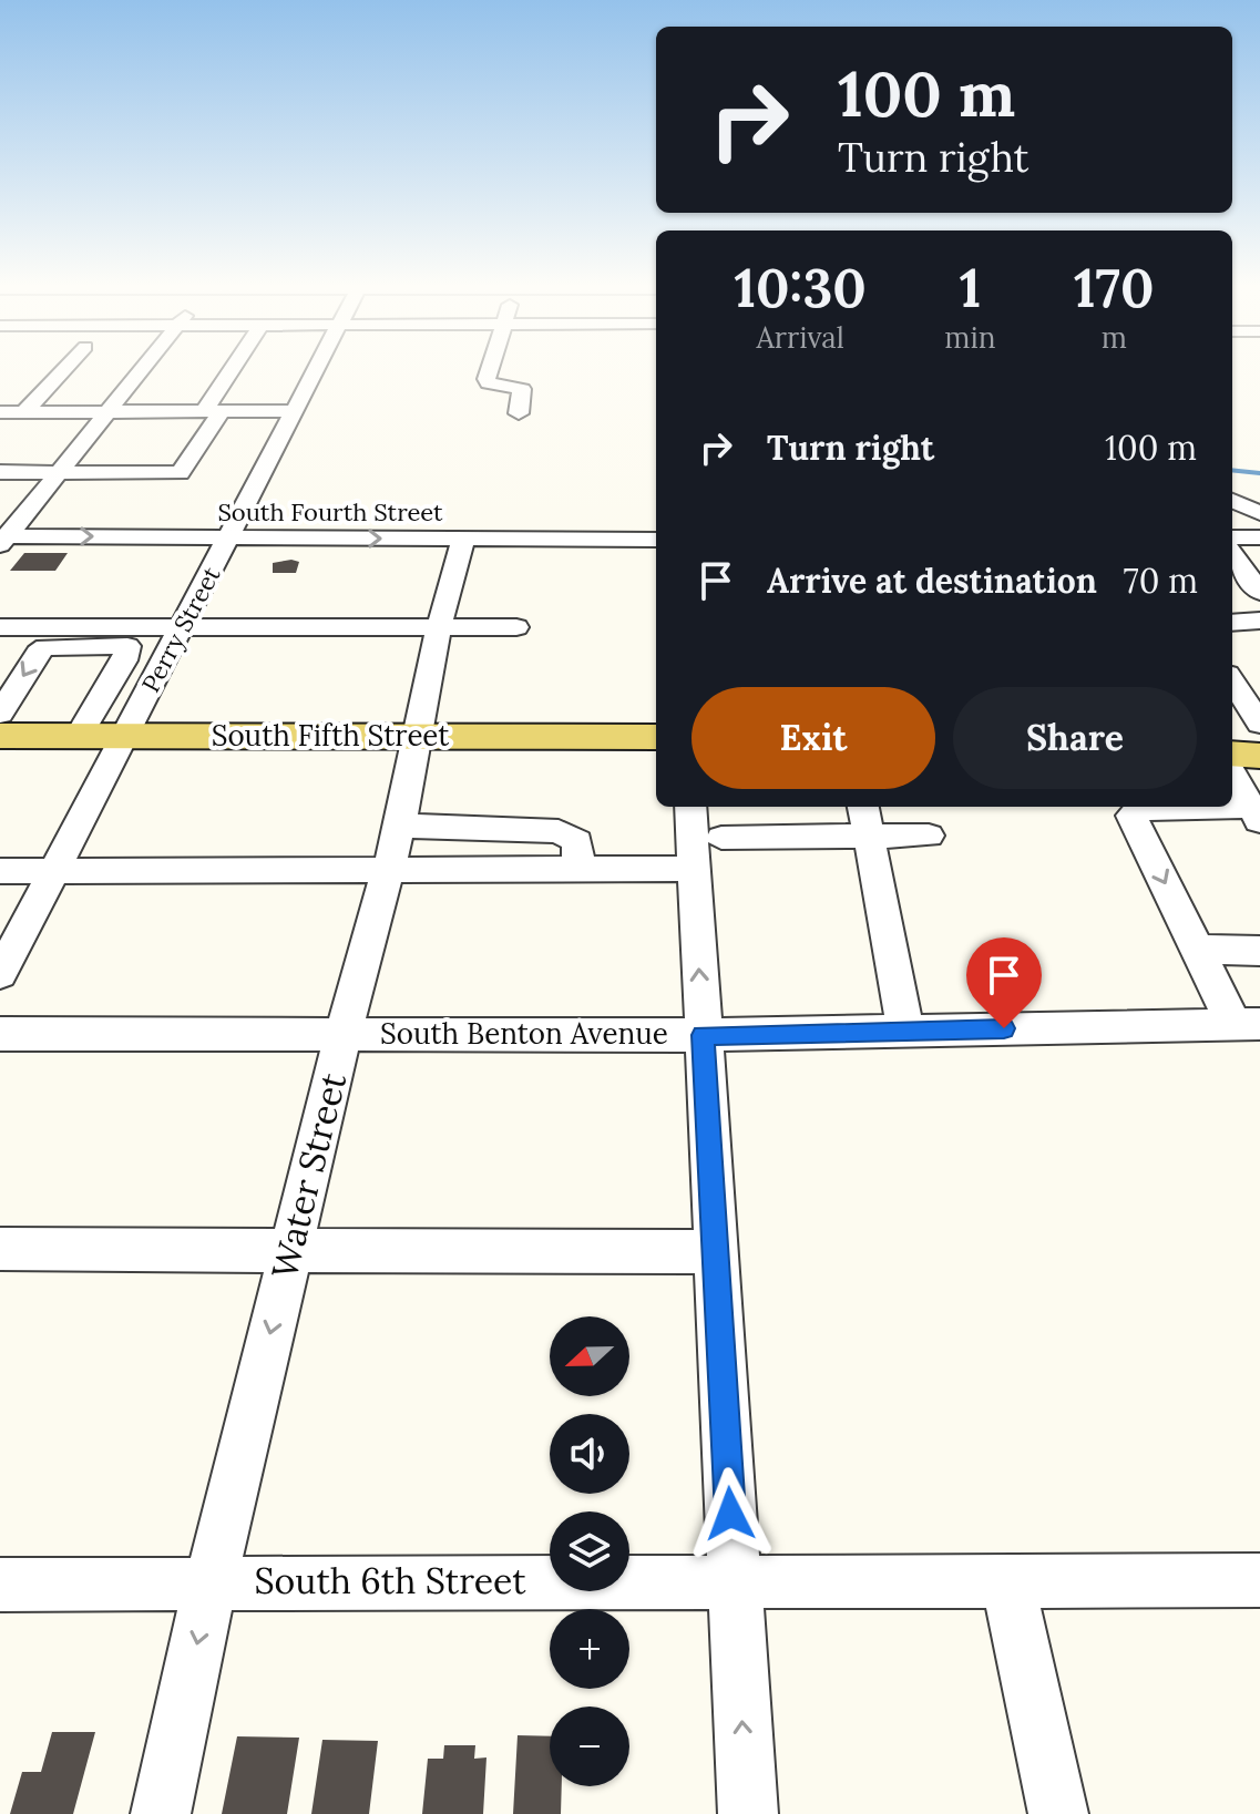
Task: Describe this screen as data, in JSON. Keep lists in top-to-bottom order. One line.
{"streets":{"main road":["South Fifth Street"],"street":["South Fourth Street","Perry Street","South Benton Avenue","Water Street","South 6th Street"]},"crossings":[["South Fourth Street","Perry Street"],["South Fourth Street","Water Street"],["Perry Street","South Fifth Street"],["South Fifth Street","Water Street"],["South Benton Avenue","Water Street"],["Water Street","South 6th Street"]],"one_way":["Water Street"],"north":"left","page":{"turn":["100 m","Turn right"],"eta":["10:30","Arrival","1","min","170","m"],"list":[{"name":"Turn right","value":"100 m"},{"name":"Arrive at destination","value":"70 m"}],"buttons":["Exit","Share"],"map_buttons":["+","−"]}}
